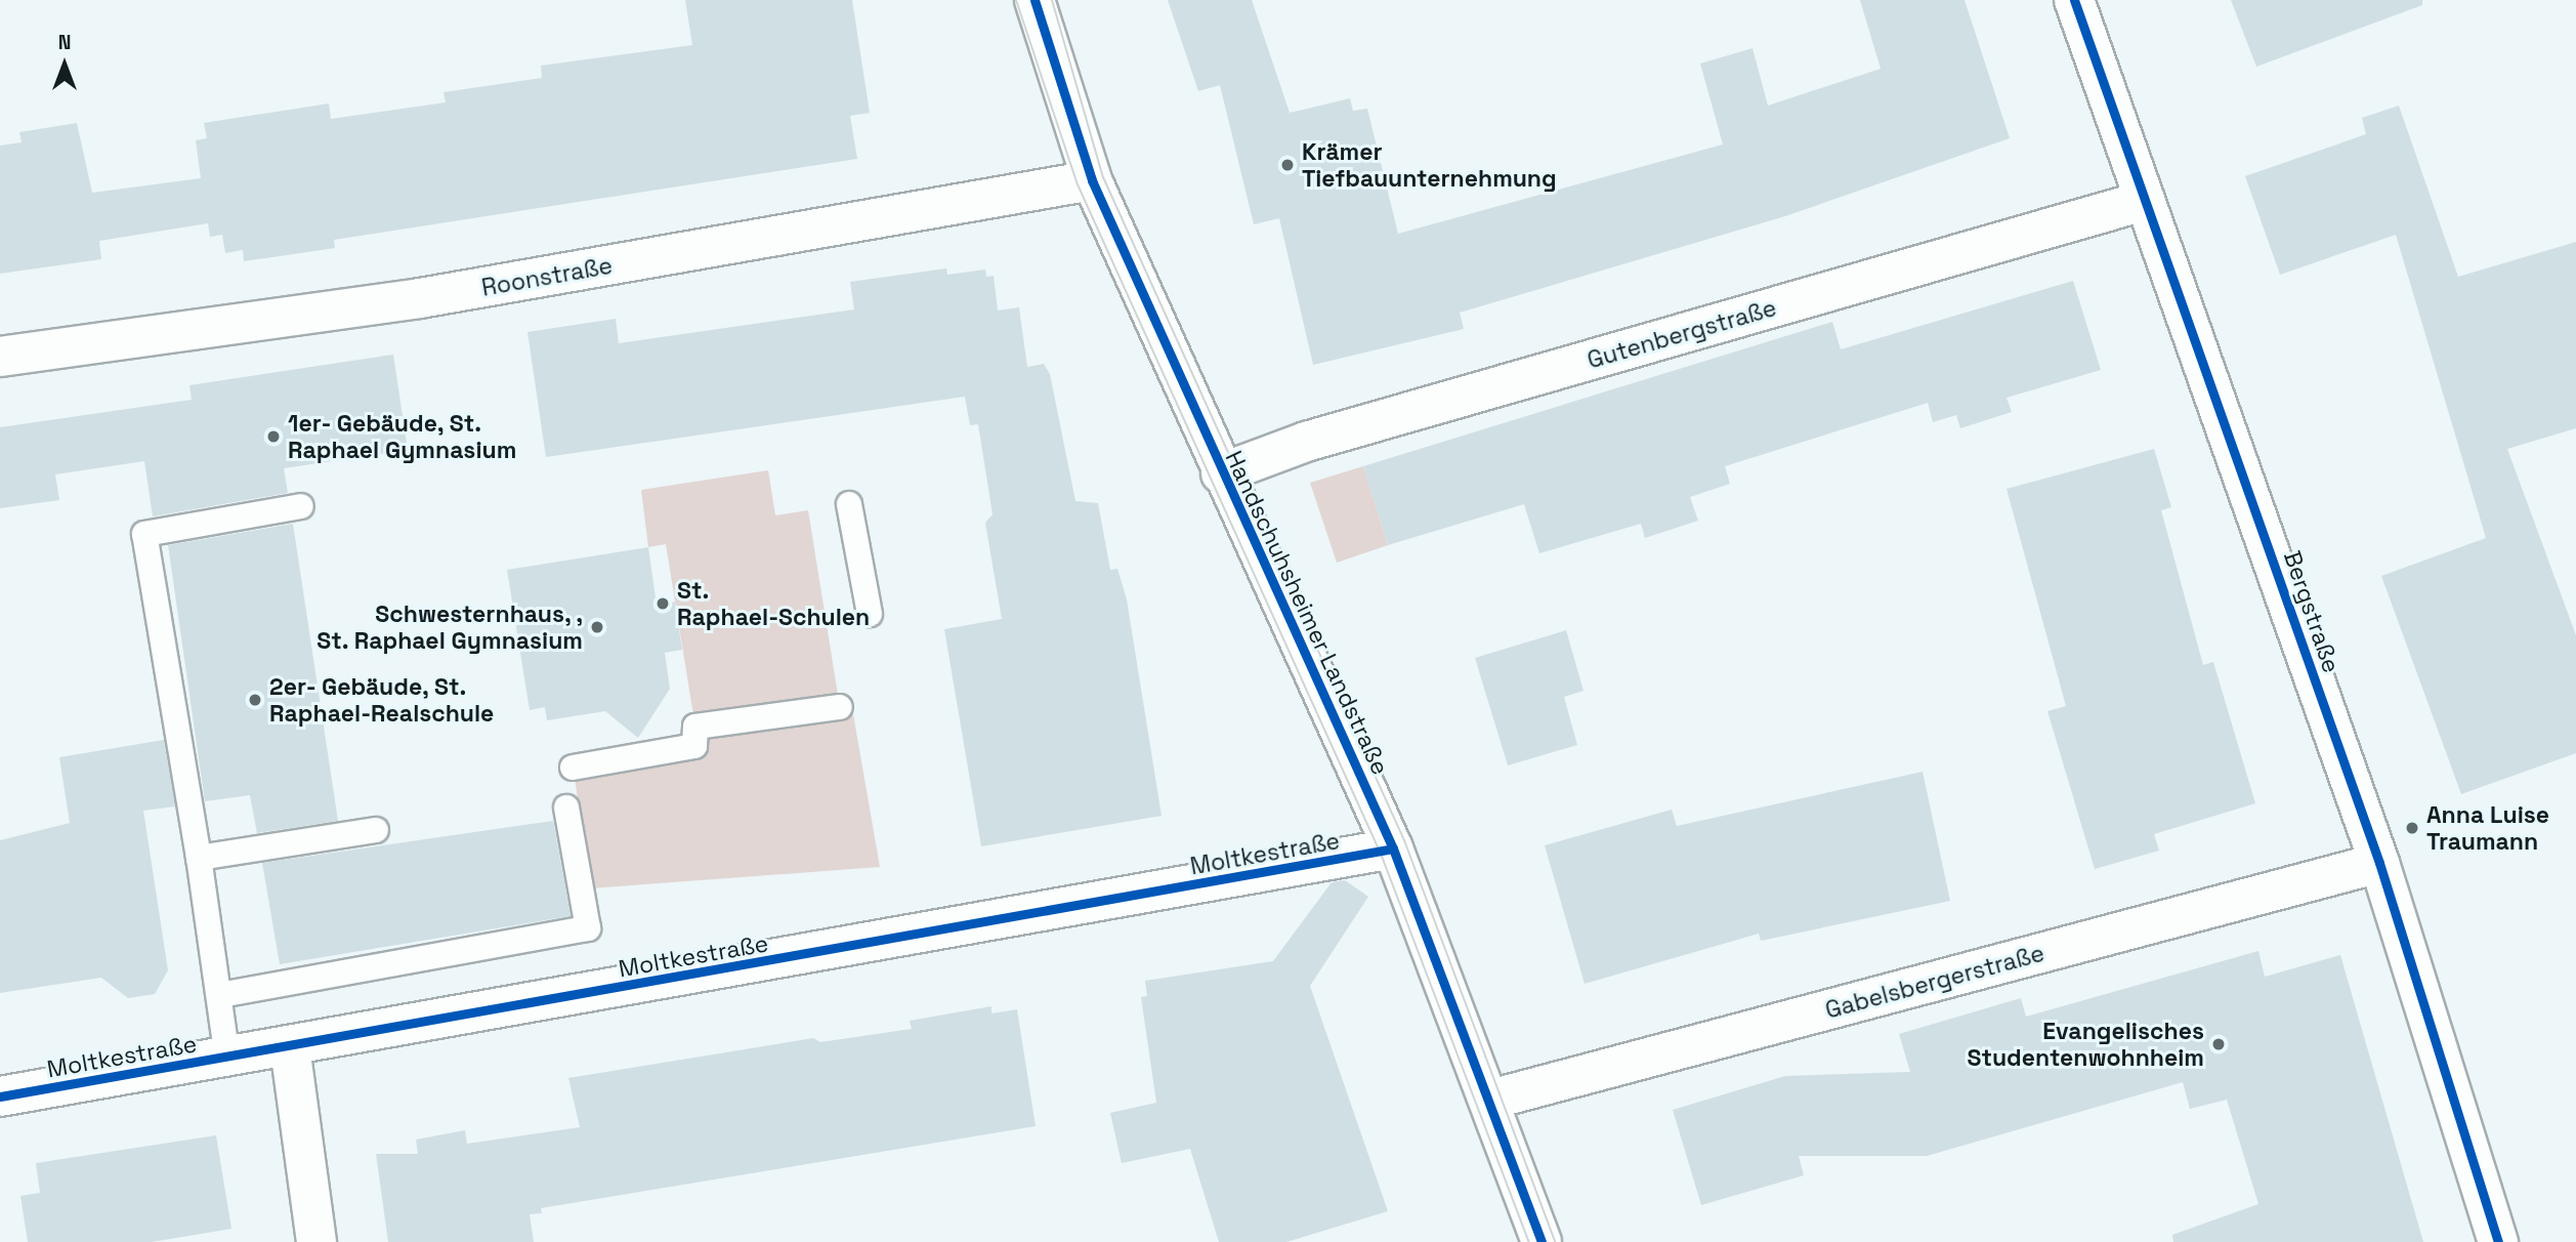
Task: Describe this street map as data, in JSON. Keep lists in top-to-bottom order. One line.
{"streets":{"street":["Roonstraße","Gutenbergstraße","Bergstraße","Handschuhsheimer Landstraße","Moltkestraße","Gabelsbergerstraße"]},"crossings":[["Roonstraße","Handschuhsheimer Landstraße"],["Gutenbergstraße","Bergstraße"],["Gutenbergstraße","Handschuhsheimer Landstraße"],["Bergstraße","Gabelsbergerstraße"],["Handschuhsheimer Landstraße","Moltkestraße"],["Handschuhsheimer Landstraße","Gabelsbergerstraße"]],"places":["Krämer Tiefbauunternehmung","1er- Gebäude, St. Raphael Gymnasium","St. Raphael-Schulen","Schwesternhaus, , St. Raphael Gymnasium","2er- Gebäude, St. Raphael-Realschule","Anna Luise Traumann","Evangelisches Studentenwohnheim"],"north":"top"}
